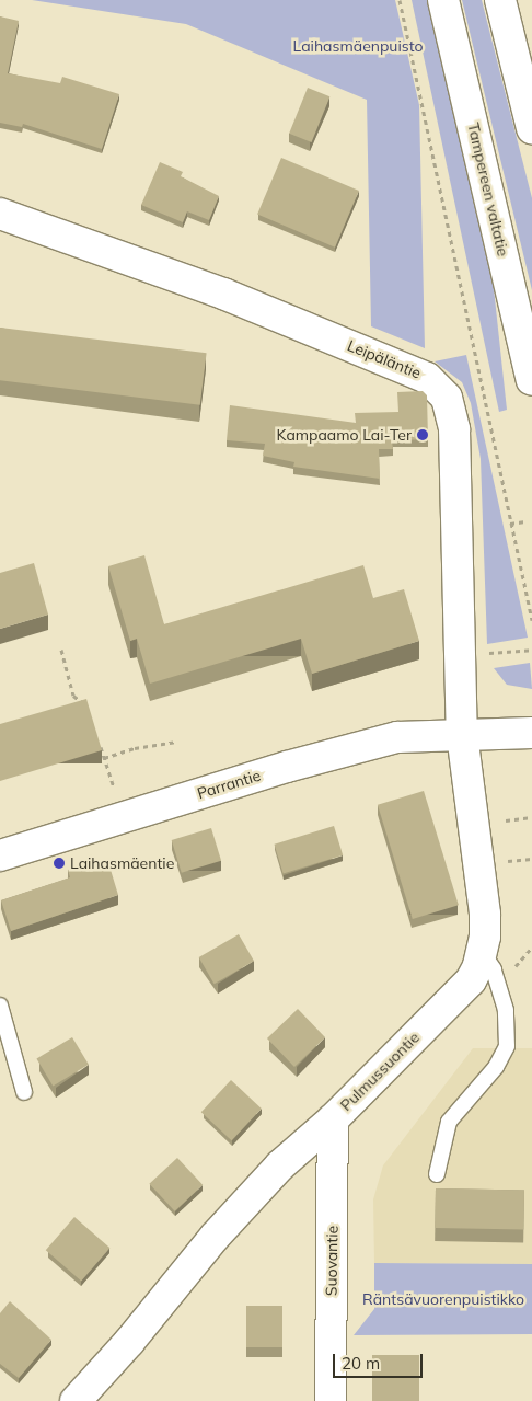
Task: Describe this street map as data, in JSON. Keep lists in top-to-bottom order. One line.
{"streets":{"main road":["Tampereen valtatie","Leipäläntie","Parrantie","Pulmussuontie","Suovantie"]},"crossings":[["Leipäläntie","Parrantie"],["Leipäläntie","Pulmussuontie"],["Parrantie","Pulmussuontie"],["Pulmussuontie","Suovantie"]],"parks":["Laihasmäenpuisto","Räntsävuorenpuistikko"],"places":["Kampaamo Lai-Ter","Laihasmäentie"],"scale_bar":"20 m"}
